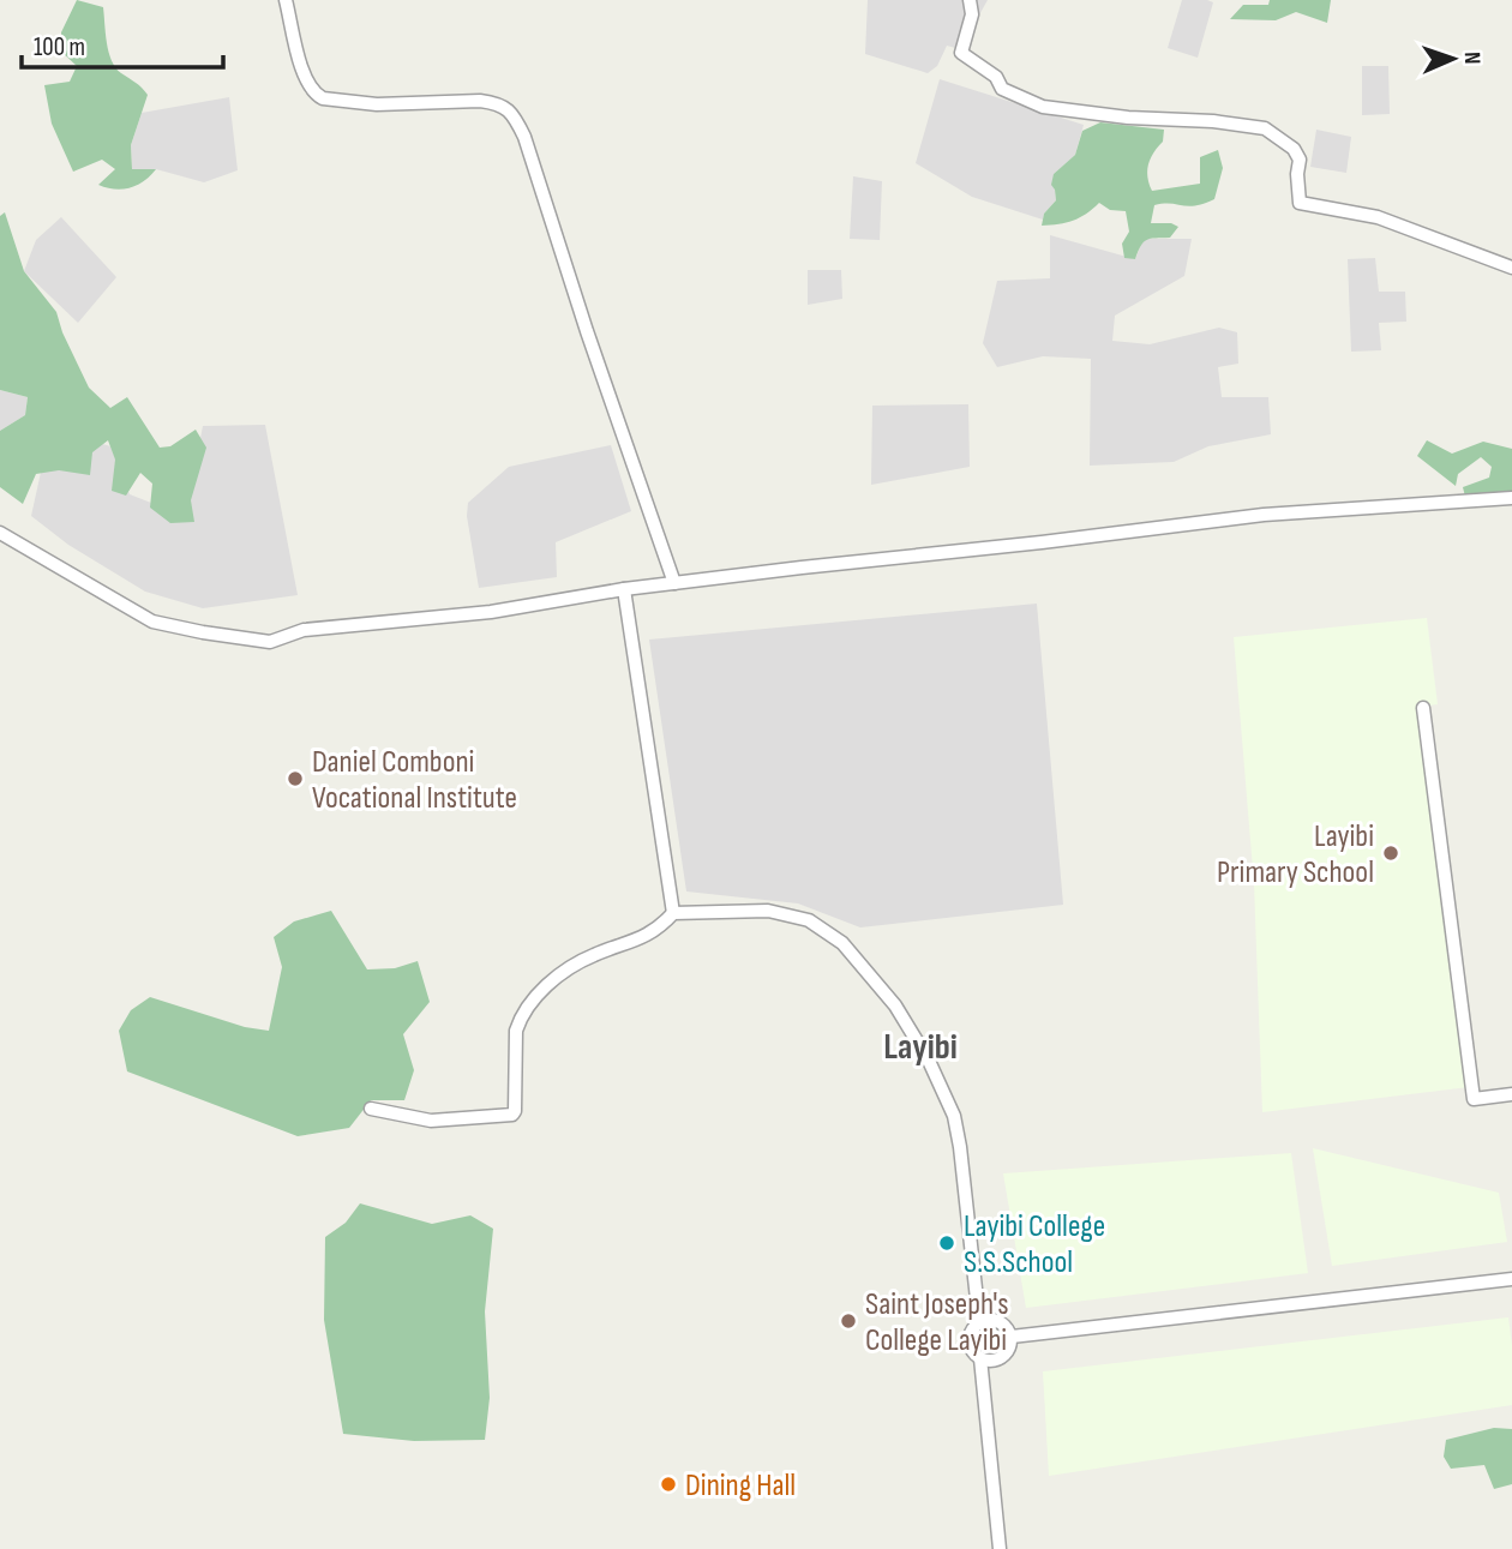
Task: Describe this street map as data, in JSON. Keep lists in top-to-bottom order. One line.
{"districts":["Layibi"],"places":["Daniel Comboni Vocational Institute","Layibi Primary School","Layibi College S.S.School","Saint Joseph's College Layibi","Dining Hall"],"scale_bar":"100 m","north":"right"}
